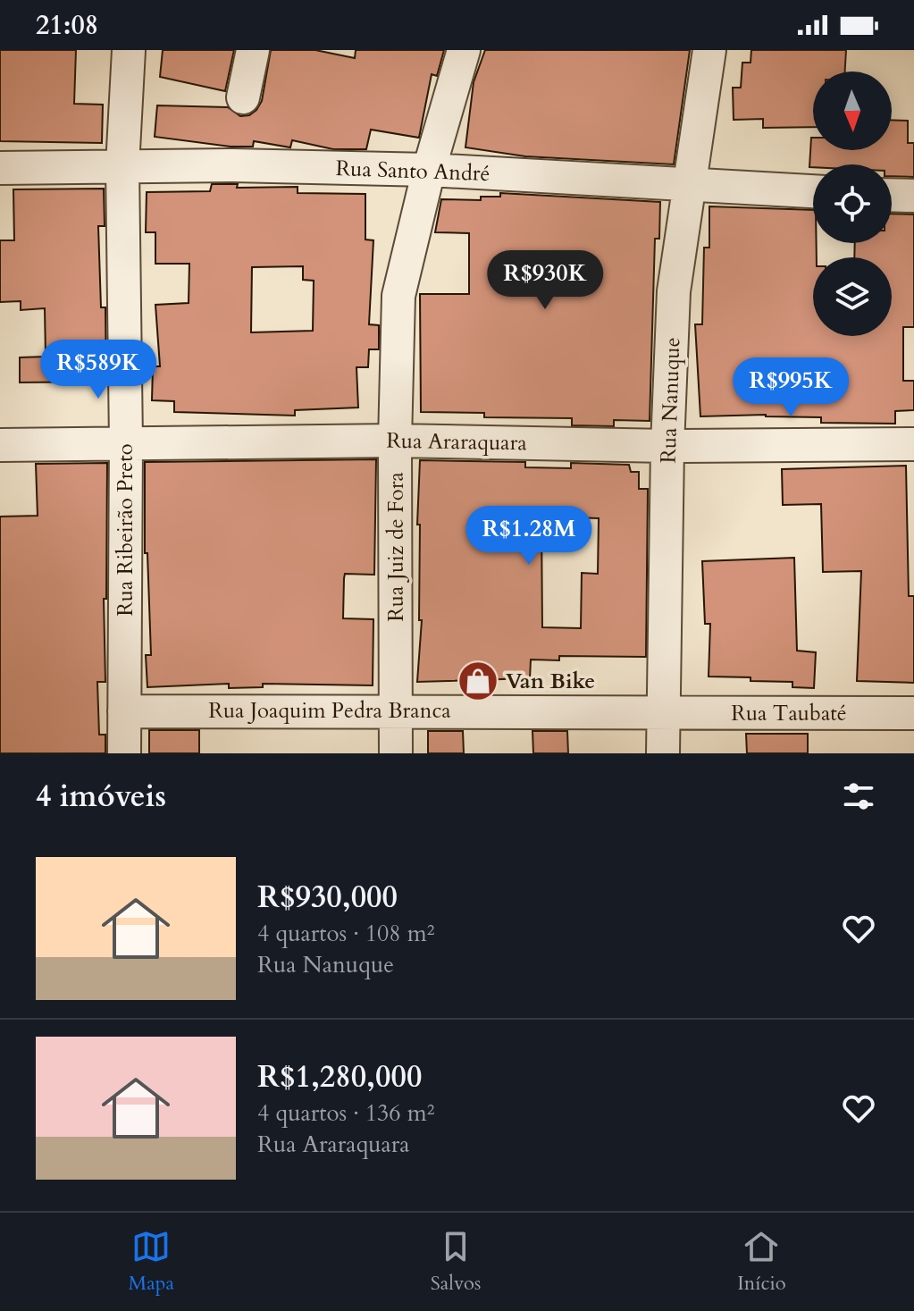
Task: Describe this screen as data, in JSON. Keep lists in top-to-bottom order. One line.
{"streets":{"street":["Rua Santo André","Rua Nanuque","Rua Araraquara","Rua Ribeirão Preto","Rua Juiz de Fora","Rua Joaquim Pedra Branca","Rua Taubaté"]},"crossings":[["Rua Santo André","Rua Nanuque"],["Rua Santo André","Rua Ribeirão Preto"],["Rua Santo André","Rua Juiz de Fora"],["Rua Nanuque","Rua Araraquara"],["Rua Nanuque","Rua Joaquim Pedra Branca"],["Rua Nanuque","Rua Taubaté"],["Rua Araraquara","Rua Ribeirão Preto"],["Rua Araraquara","Rua Juiz de Fora"],["Rua Ribeirão Preto","Rua Joaquim Pedra Branca"],["Rua Juiz de Fora","Rua Joaquim Pedra Branca"],["Rua Joaquim Pedra Branca","Rua Taubaté"]],"places":{"shop":["Van Bike"]},"north":"bottom","page":{"status":"21:08","price":["R$930K","R$589K","R$995K","R$1.28M"],"heading":"4 imóveis","list":[{"name":"R$930,000","note":"4 quartos · 108 m² · Rua Nanuque"},{"name":"R$1,280,000","note":"4 quartos · 136 m² · Rua Araraquara"}],"tabs":["Mapa","Salvos","Início"]}}
